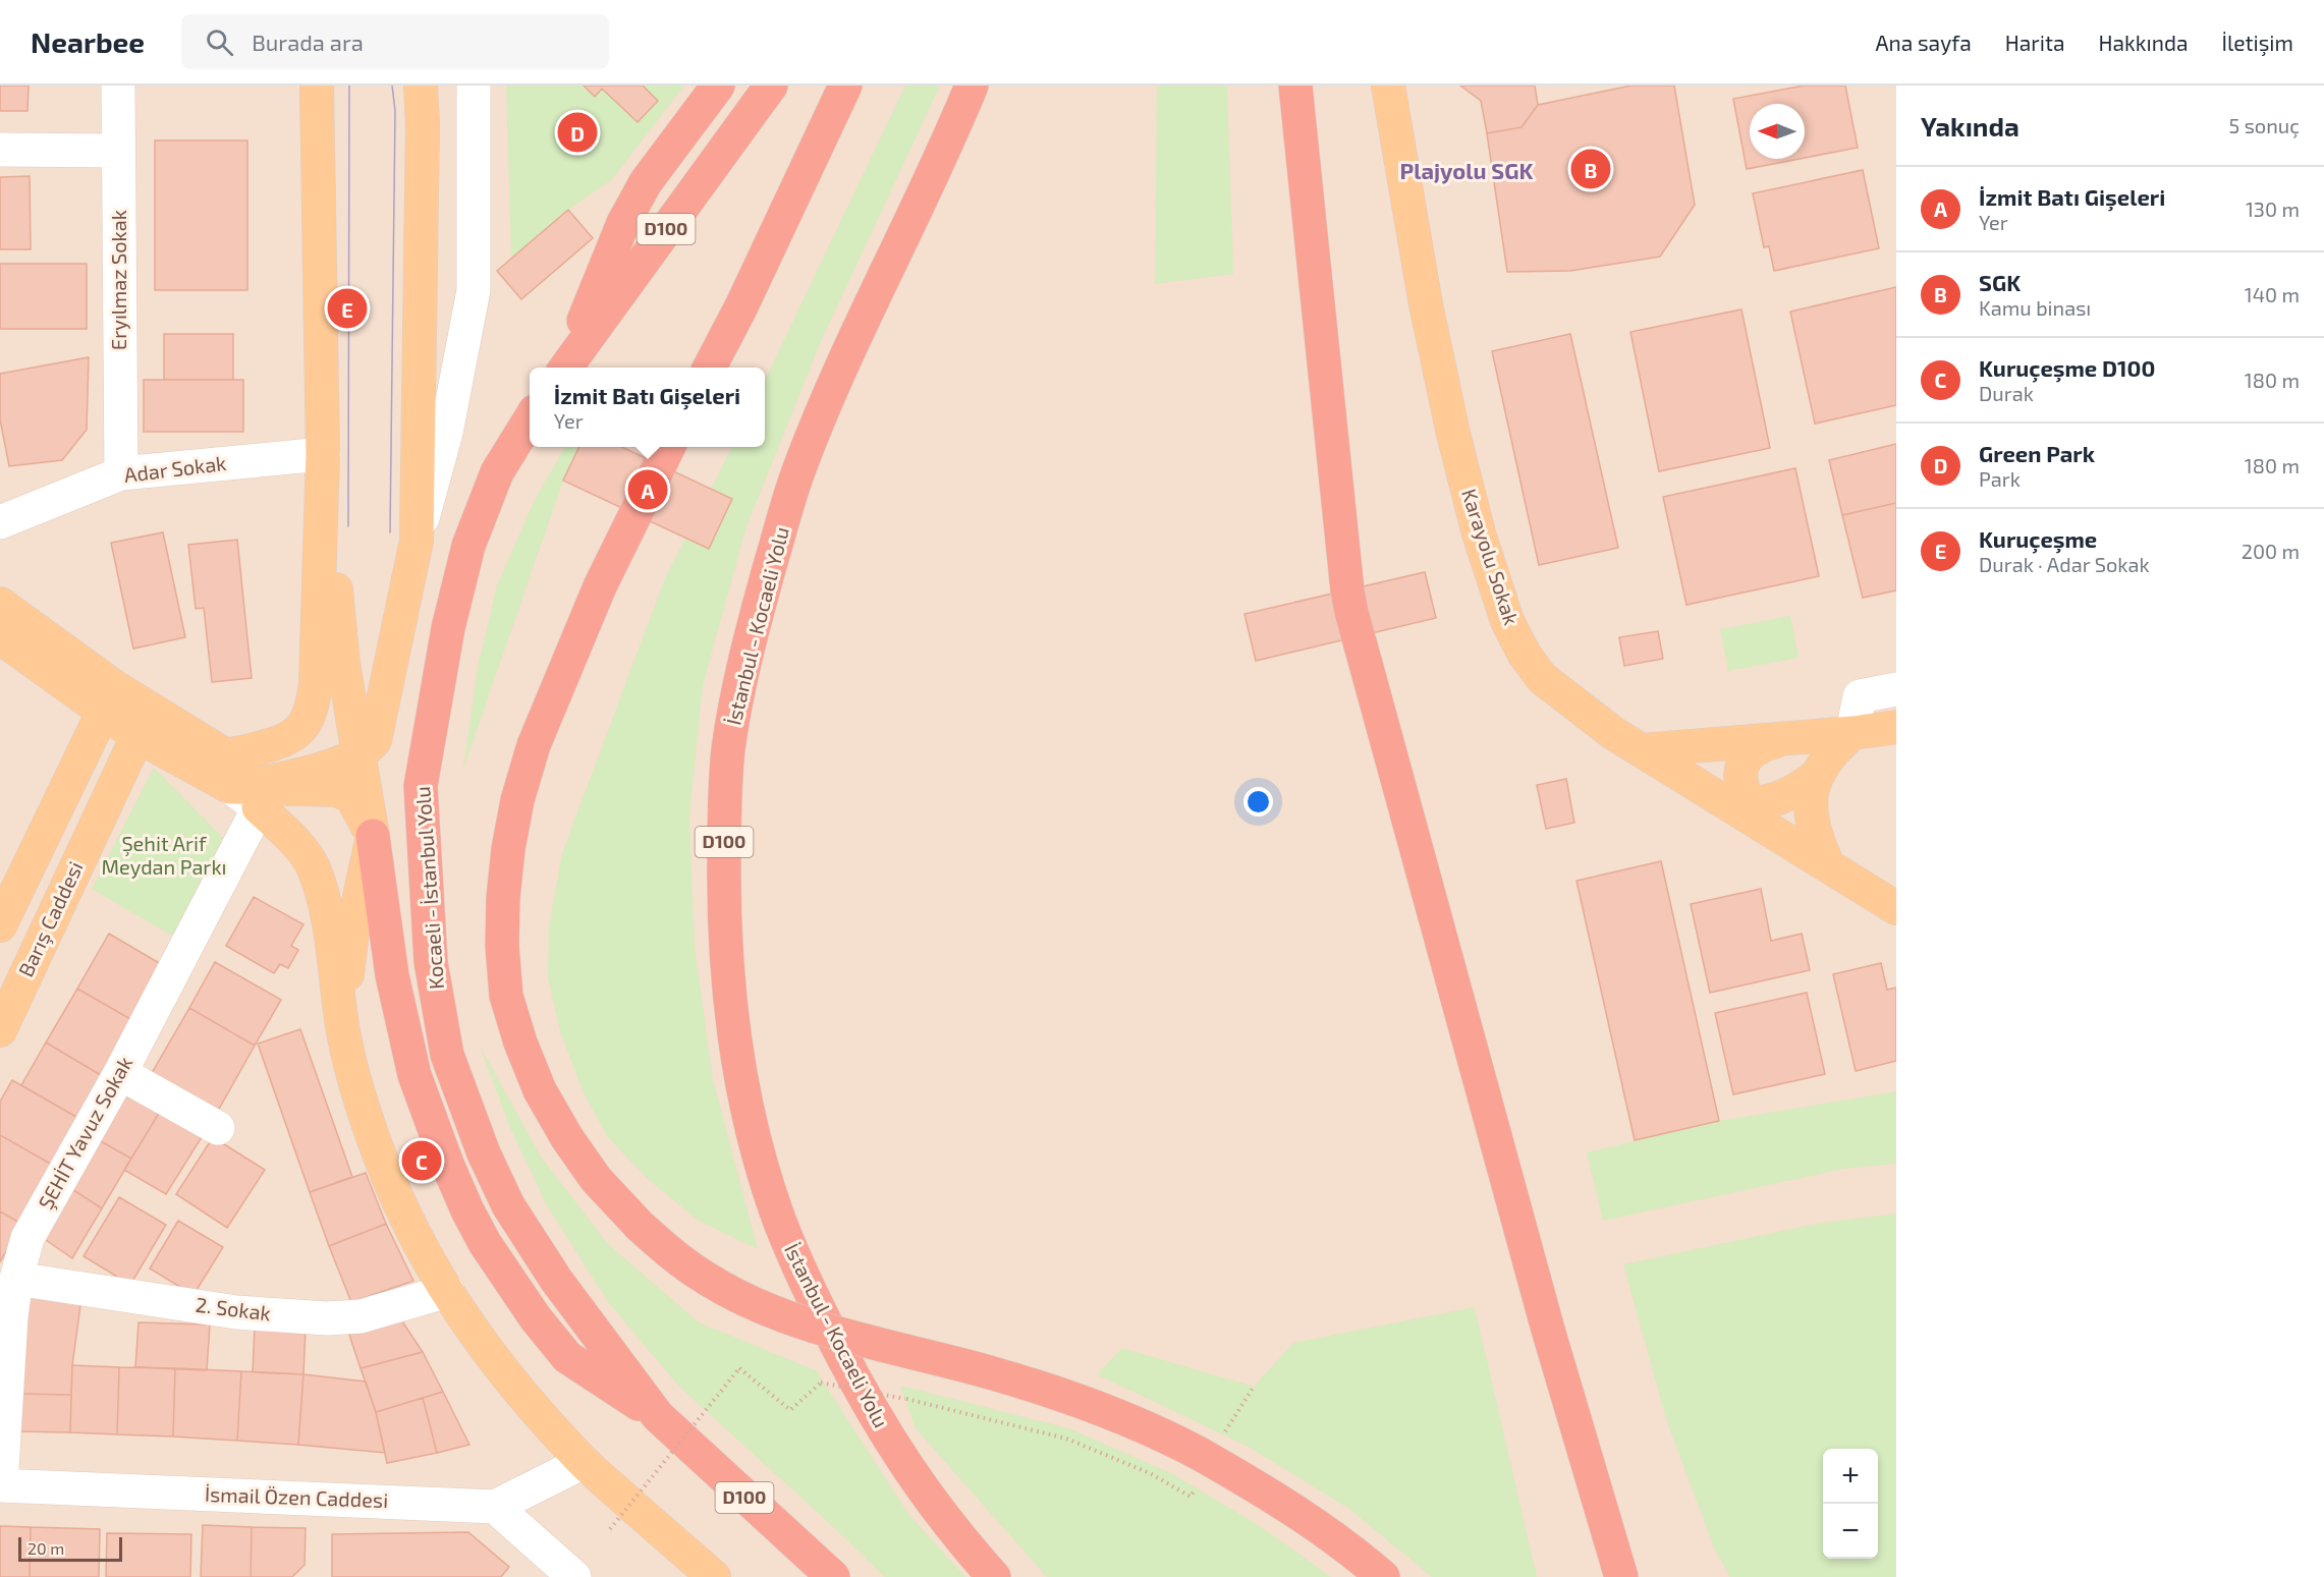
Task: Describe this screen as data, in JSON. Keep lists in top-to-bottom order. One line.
{"streets":{"highway":["D100","İstanbul - Kocaeli Yolu","Kocaeli - İstanbul Yolu"],"main road":["Karayolu Sokak","Barış Caddesi"],"street":["Eryılmaz Sokak","Adar Sokak","ŞEHİT Yavuz Sokak","2. Sokak","İsmail Özen Caddesi"]},"crossings":[["Eryılmaz Sokak","Adar Sokak"],["ŞEHİT Yavuz Sokak","2. Sokak"],["ŞEHİT Yavuz Sokak","İsmail Özen Caddesi"]],"districts":["Plajyolu SGK"],"parks":["Şehit Arif Meydan Parkı"],"scale_bar":"20 m","north":"left","page":{"header":"Nearbee","search":"Burada ara","nav":["Ana sayfa","Harita","Hakkında","İletişim"],"heading":["Yakında","5 sonuç"],"pins":["D","B","E","A","C"],"list":[{"mark":"A","name":"İzmit Batı Gişeleri","note":"Yer","value":"130 m"},{"mark":"B","name":"SGK","note":"Kamu binası","value":"140 m"},{"mark":"C","name":"Kuruçeşme D100","note":"Durak","value":"180 m"},{"mark":"D","name":"Green Park","note":"Park","value":"180 m"},{"mark":"E","name":"Kuruçeşme","note":"Durak · Adar Sokak","value":"200 m"}],"popup":["İzmit Batı Gişeleri","Yer"],"map_buttons":["+","−"],"scale":"20 m"}}
